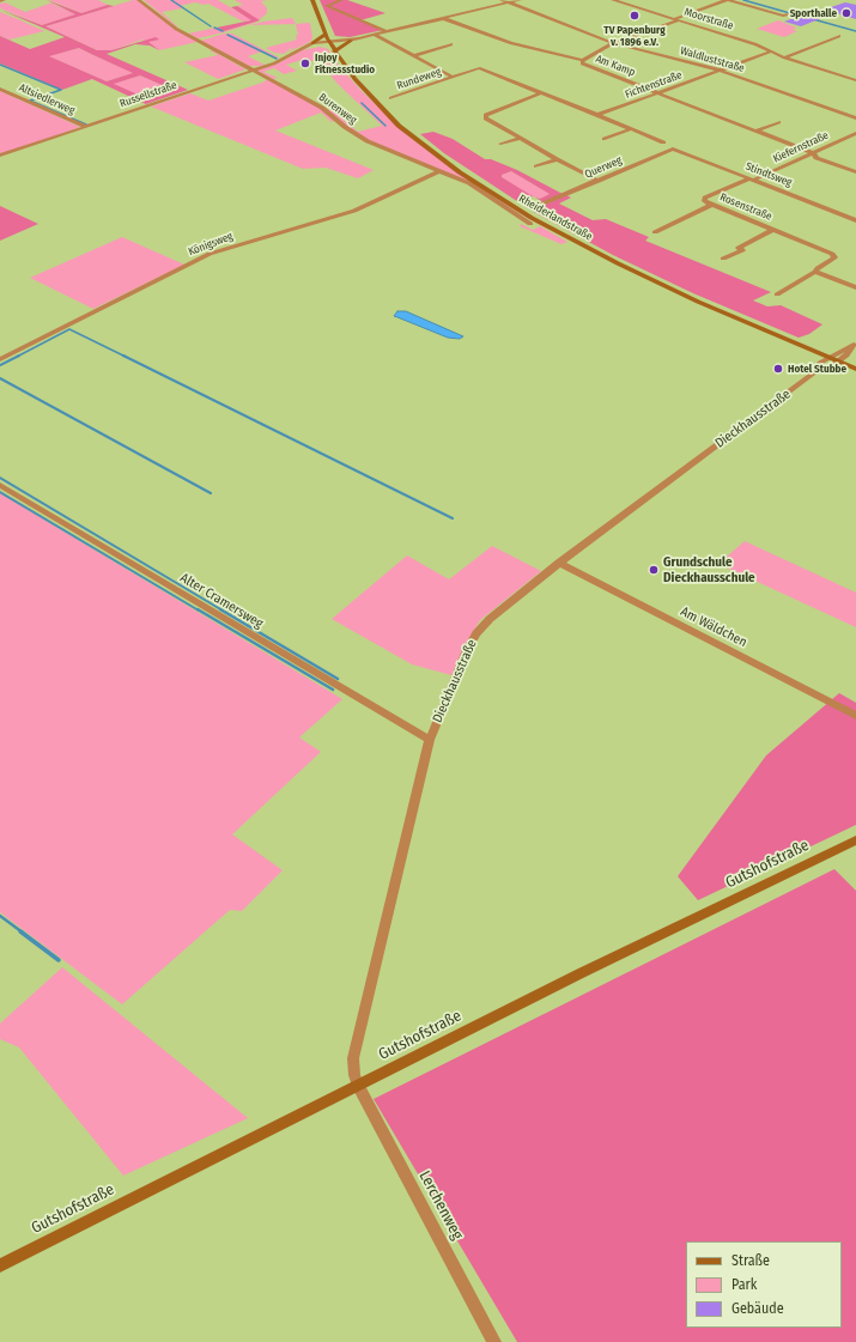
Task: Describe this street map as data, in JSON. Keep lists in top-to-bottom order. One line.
{"streets":{"main road":["Rheiderlandstraße","Gutshofstraße"],"street":["Moorstraße","Waldluststraße","Am Kamp","Rundeweg","Fichtenstraße","Russellstraße","Altsiedlerweg","Burenweg","Kiefernstraße","Querweg","Stindtsweg","Rosenstraße","Königsweg","Dieckhausstraße","Alter Cramersweg","Am Wäldchen","Lerchenweg"]},"crossings":[["Moorstraße","Fichtenstraße"],["Waldluststraße","Fichtenstraße"],["Waldluststraße","Russellstraße"],["Am Kamp","Fichtenstraße"],["Am Kamp","Russellstraße"],["Am Kamp","Kiefernstraße"],["Rundeweg","Russellstraße"],["Russellstraße","Altsiedlerweg"],["Russellstraße","Burenweg"],["Russellstraße","Rheiderlandstraße"],["Burenweg","Königsweg"],["Kiefernstraße","Stindtsweg"],["Kiefernstraße","Rosenstraße"],["Querweg","Stindtsweg"],["Stindtsweg","Rosenstraße"],["Rheiderlandstraße","Dieckhausstraße"],["Dieckhausstraße","Alter Cramersweg"],["Dieckhausstraße","Am Wäldchen"],["Dieckhausstraße","Gutshofstraße"],["Dieckhausstraße","Lerchenweg"],["Gutshofstraße","Lerchenweg"]],"places":["Sporthalle","TV Papenburg v. 1896 e.V.","Injoy Fitnessstudio","Hotel Stubbe","Grundschule Dieckhausschule"],"legend":["Straße","Park","Gebäude"]}
